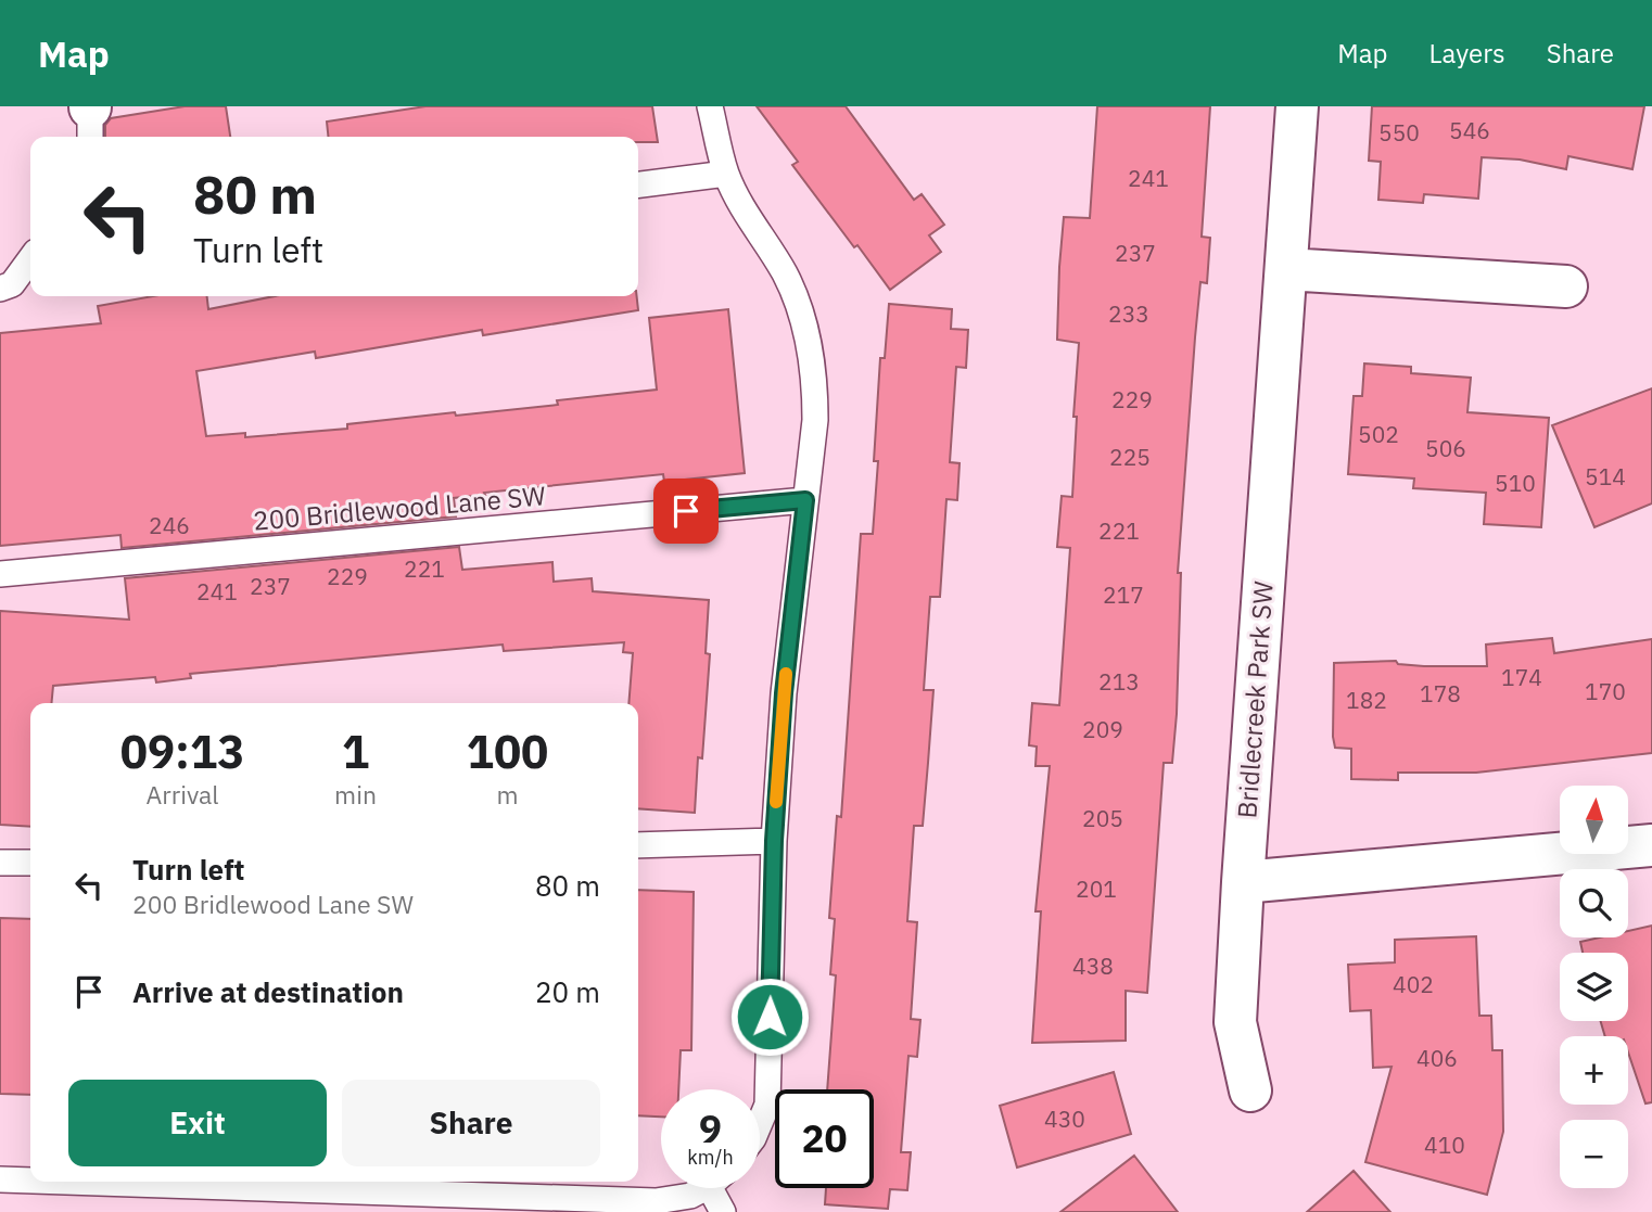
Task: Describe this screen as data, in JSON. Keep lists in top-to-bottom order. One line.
{"streets":{"street":["Bridlecreek Park SW"],"lane":["200 Bridlewood Lane SW"]},"house_numbers":["546","550","241","237","233","229","502","506","225","514","510","246","221","221","229","237","241","217","174","213","170","178","182","209","205","201","438","402","406","430","410"],"north":"top","page":{"header":"Map","nav":["Map","Layers","Share"],"turn":["80 m","Turn left"],"eta":["09:13","Arrival","1","min","100","m"],"map_buttons":["+","−"],"list":[{"name":"Turn left","note":"200 Bridlewood Lane SW","value":"80 m"},{"name":"Arrive at destination","value":"20 m"}],"buttons":["Exit","Share"],"speed":"9 km/h","limit":"20"}}
